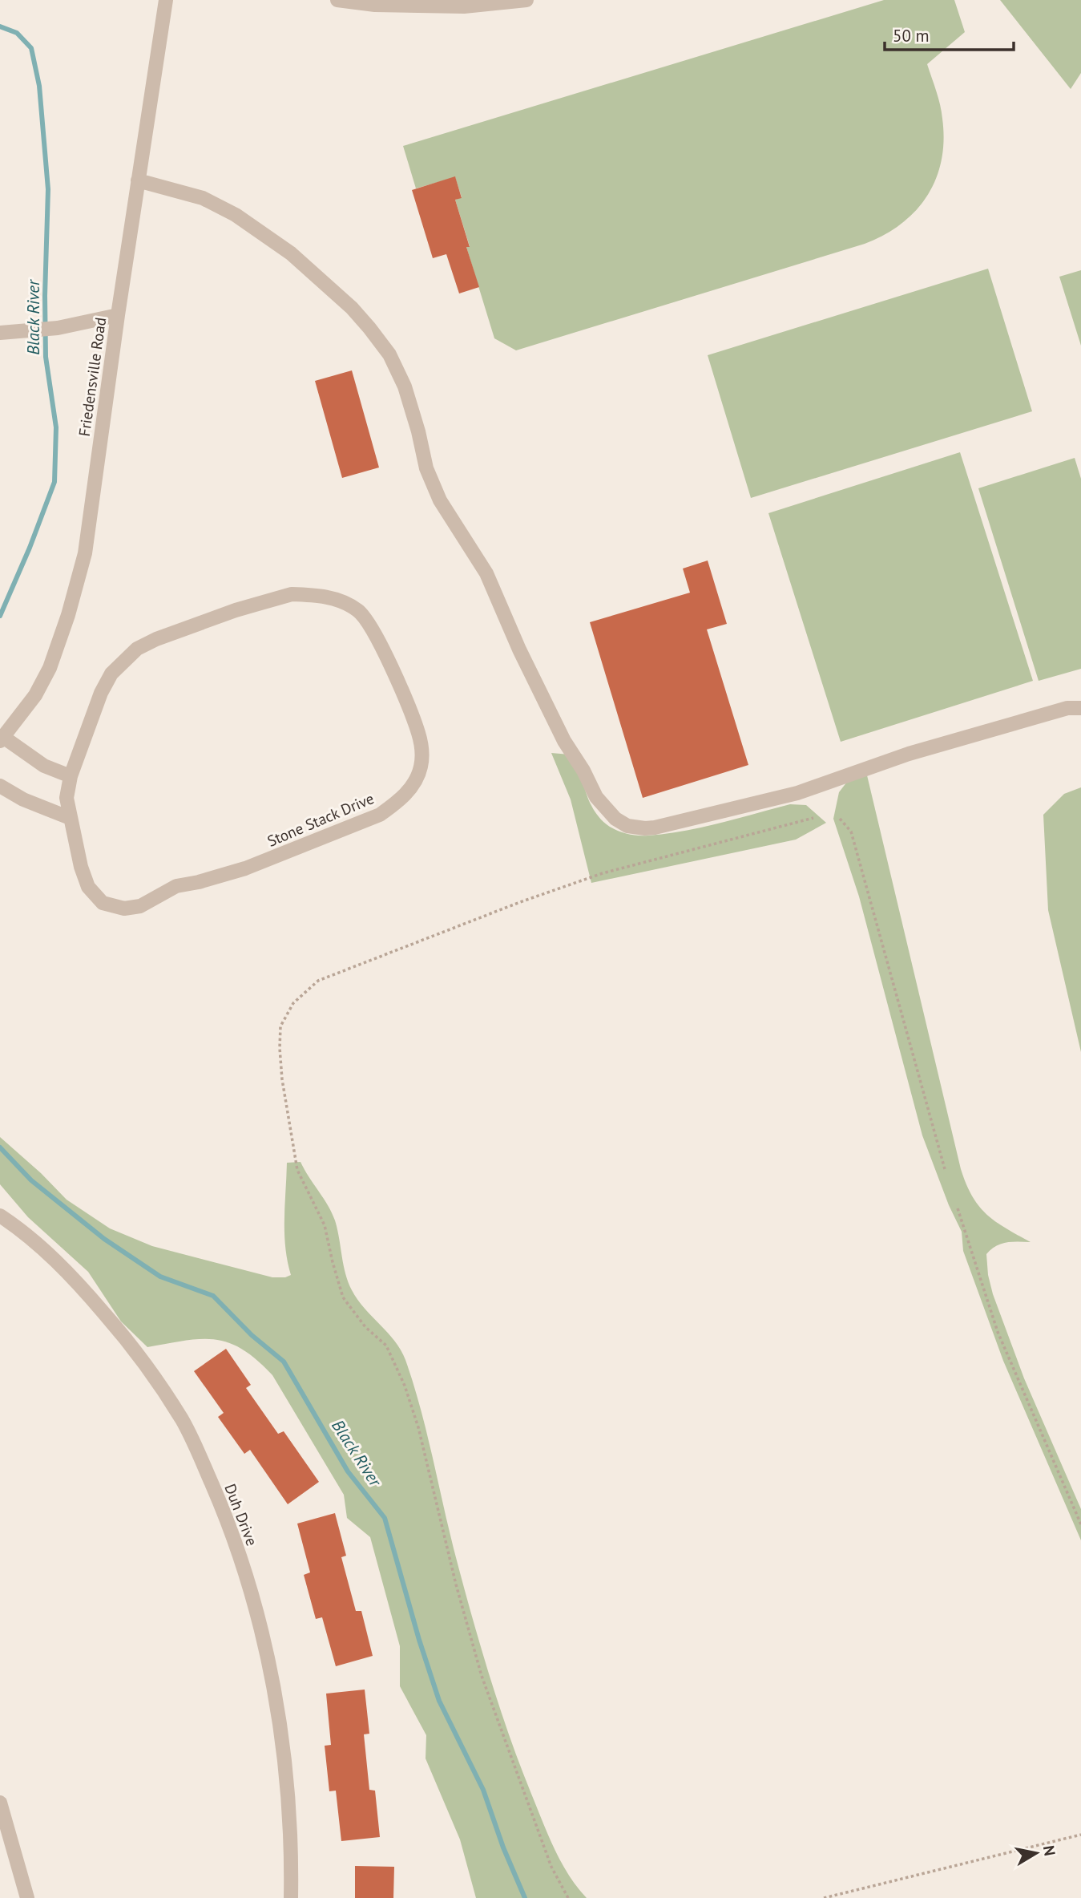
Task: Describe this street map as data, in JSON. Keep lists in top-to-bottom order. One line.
{"streets":{"street":["Friedensville Road","Stone Stack Drive","Duh Drive"]},"water":["Black River"],"scale_bar":"50 m","north":"right"}
